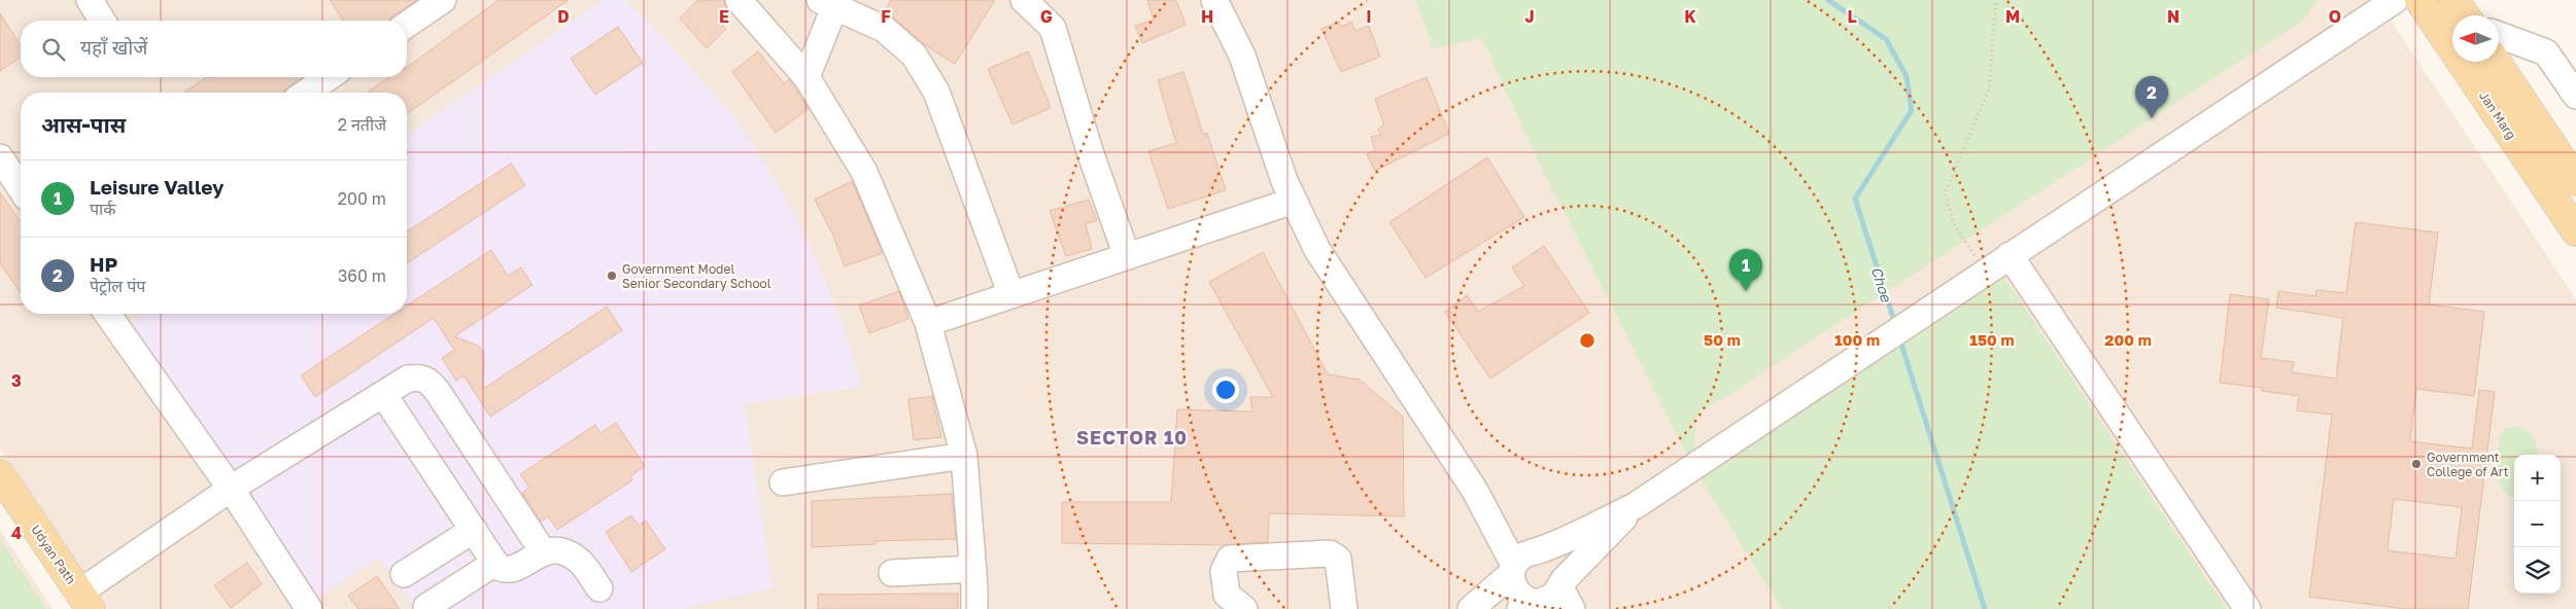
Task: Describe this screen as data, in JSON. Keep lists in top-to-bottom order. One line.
{"streets":{"main road":["Jan Marg","Udyan Path"]},"districts":["SECTOR 10"],"water":["Choe"],"places":["Government Model Senior Secondary School","Government College of Art"],"north":"left","page":{"search":"यहाँ खोजें","pins":["2","1"],"heading":["आस-पास","2 नतीजे"],"list":[{"mark":"1","name":"Leisure Valley","note":"पार्क","value":"200 m"},{"mark":"2","name":"HP","note":"पेट्रोल पंप","value":"360 m"}],"map_buttons":["+","−"]},"grid":{"columns":["D","E","F","G","H","I","J","K","L","M","N","O"],"rows":["3","4"]},"rings":["50 m","100 m","150 m","200 m"]}
